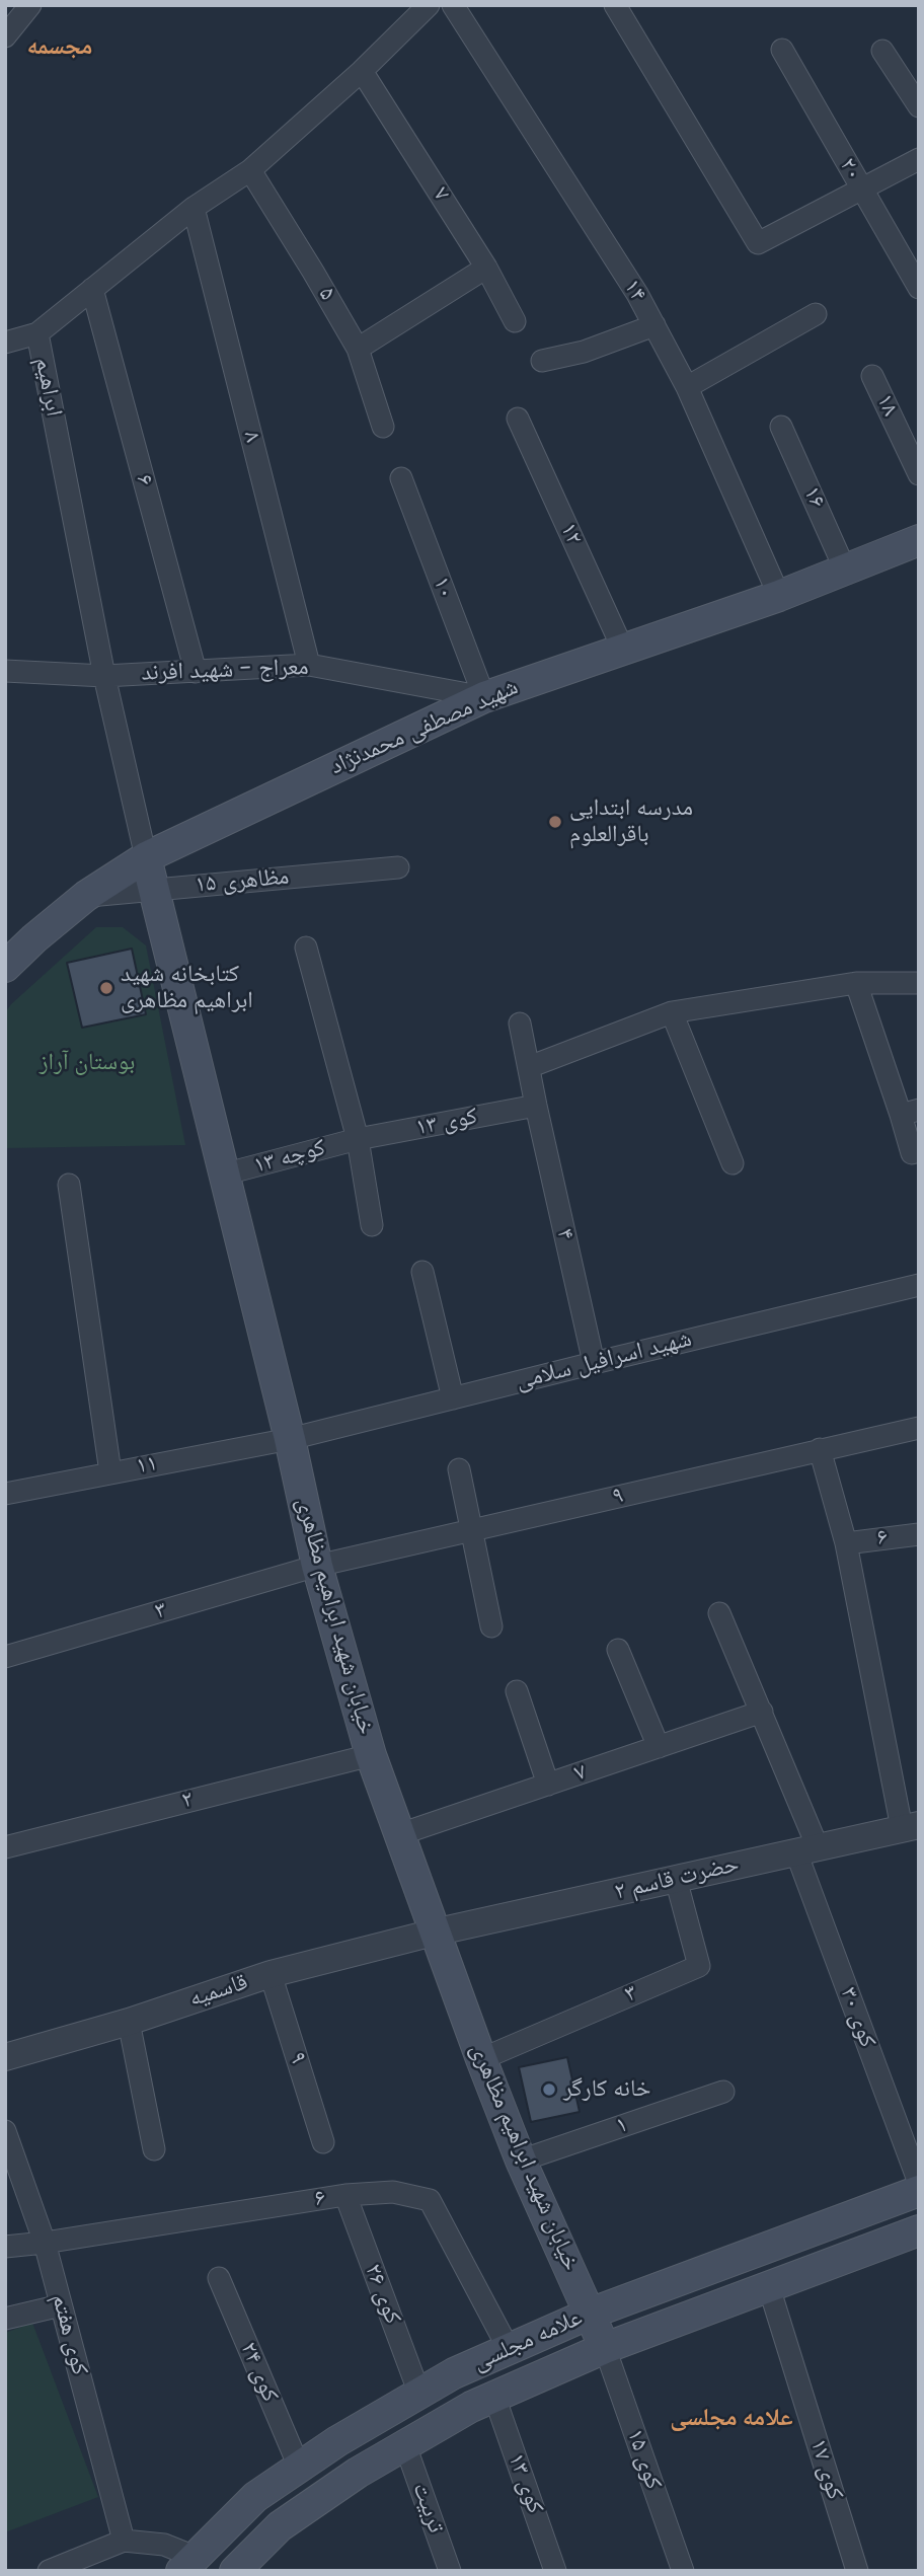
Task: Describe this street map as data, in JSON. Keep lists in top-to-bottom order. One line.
{"streets":{"main road":["شهید مصطفی محمدنژاد","خیابان شهید ابراهیم مظاهری","علامه مجلسی"],"street":["۲۰","۷","۱۴","۵","ابراهیم","۱۸","۸","۶","۱۶","۱۲","۱۰","معراج - شهید افرند","۱۵ مظاهری","کوی ۱۳","کوچه ۱۳","۴","شهید اسرافیل سلامی","۱۱","۹","۳","۲","۲ حضرت قاسم","قاسمیه","کوی ۳۰","۱","کوی ۲۶","کوی هفتم","کوی ۲۴","کوی ۱۵","کوی ۱۷","تربیت"]},"crossings":[["۷","ابراهیم"],["۷","خیابان شهید ابراهیم مظاهری"],["۷","کوی ۳۰"],["۱۴","شهید مصطفی محمدنژاد"],["۵","ابراهیم"],["ابراهیم","۸"],["ابراهیم","۶"],["ابراهیم","معراج - شهید افرند"],["ابراهیم","شهید مصطفی محمدنژاد"],["ابراهیم","خیابان شهید ابراهیم مظاهری"],["۸","معراج - شهید افرند"],["۶","معراج - شهید افرند"],["۶","کوی ۲۶"],["۶","کوی هفتم"],["۶","علامه مجلسی"],["۱۶","شهید مصطفی محمدنژاد"],["۱۲","شهید مصطفی محمدنژاد"],["۱۰","معراج - شهید افرند"],["۱۰","شهید مصطفی محمدنژاد"],["معراج - شهید افرند","شهید مصطفی محمدنژاد"],["شهید مصطفی محمدنژاد","۱۵ مظاهری"],["شهید مصطفی محمدنژاد","خیابان شهید ابراهیم مظاهری"],["۱۵ مظاهری","خیابان شهید ابراهیم مظاهری"],["کوی ۱۳","کوچه ۱۳"],["کوی ۱۳","۴"],["کوی ۱۳","علامه مجلسی"],["کوچه ۱۳","خیابان شهید ابراهیم مظاهری"],["۴","شهید اسرافیل سلامی"],["شهید اسرافیل سلامی","۱۱"],["شهید اسرافیل سلامی","خیابان شهید ابراهیم مظاهری"],["۱۱","خیابان شهید ابراهیم مظاهری"],["۹","۳"],["۹","خیابان شهید ابراهیم مظاهری"],["۹","قاسمیه"],["۳","خیابان شهید ابراهیم مظاهری"],["۳","۲ حضرت قاسم"],["خیابان شهید ابراهیم مظاهری","۲"],["خیابان شهید ابراهیم مظاهری","۲ حضرت قاسم"],["خیابان شهید ابراهیم مظاهری","قاسمیه"],["خیابان شهید ابراهیم مظاهری","۱"],["خیابان شهید ابراهیم مظاهری","علامه مجلسی"],["خیابان شهید ابراهیم مظاهری","کوی ۱۵"],["۲ حضرت قاسم","قاسمیه"],["۲ حضرت قاسم","کوی ۳۰"],["کوی ۲۶","علامه مجلسی"],["علامه مجلسی","کوی ۲۴"],["علامه مجلسی","کوی ۱۵"],["علامه مجلسی","کوی ۱۷"],["علامه مجلسی","تربیت"]],"districts":["مجسمه","علامه مجلسی"],"parks":["بوستان آراز"],"places":["مدرسه ابتدایی باقرالعلوم","کتابخانه شهید ابراهیم مظاهری","خانه کارگر"]}
